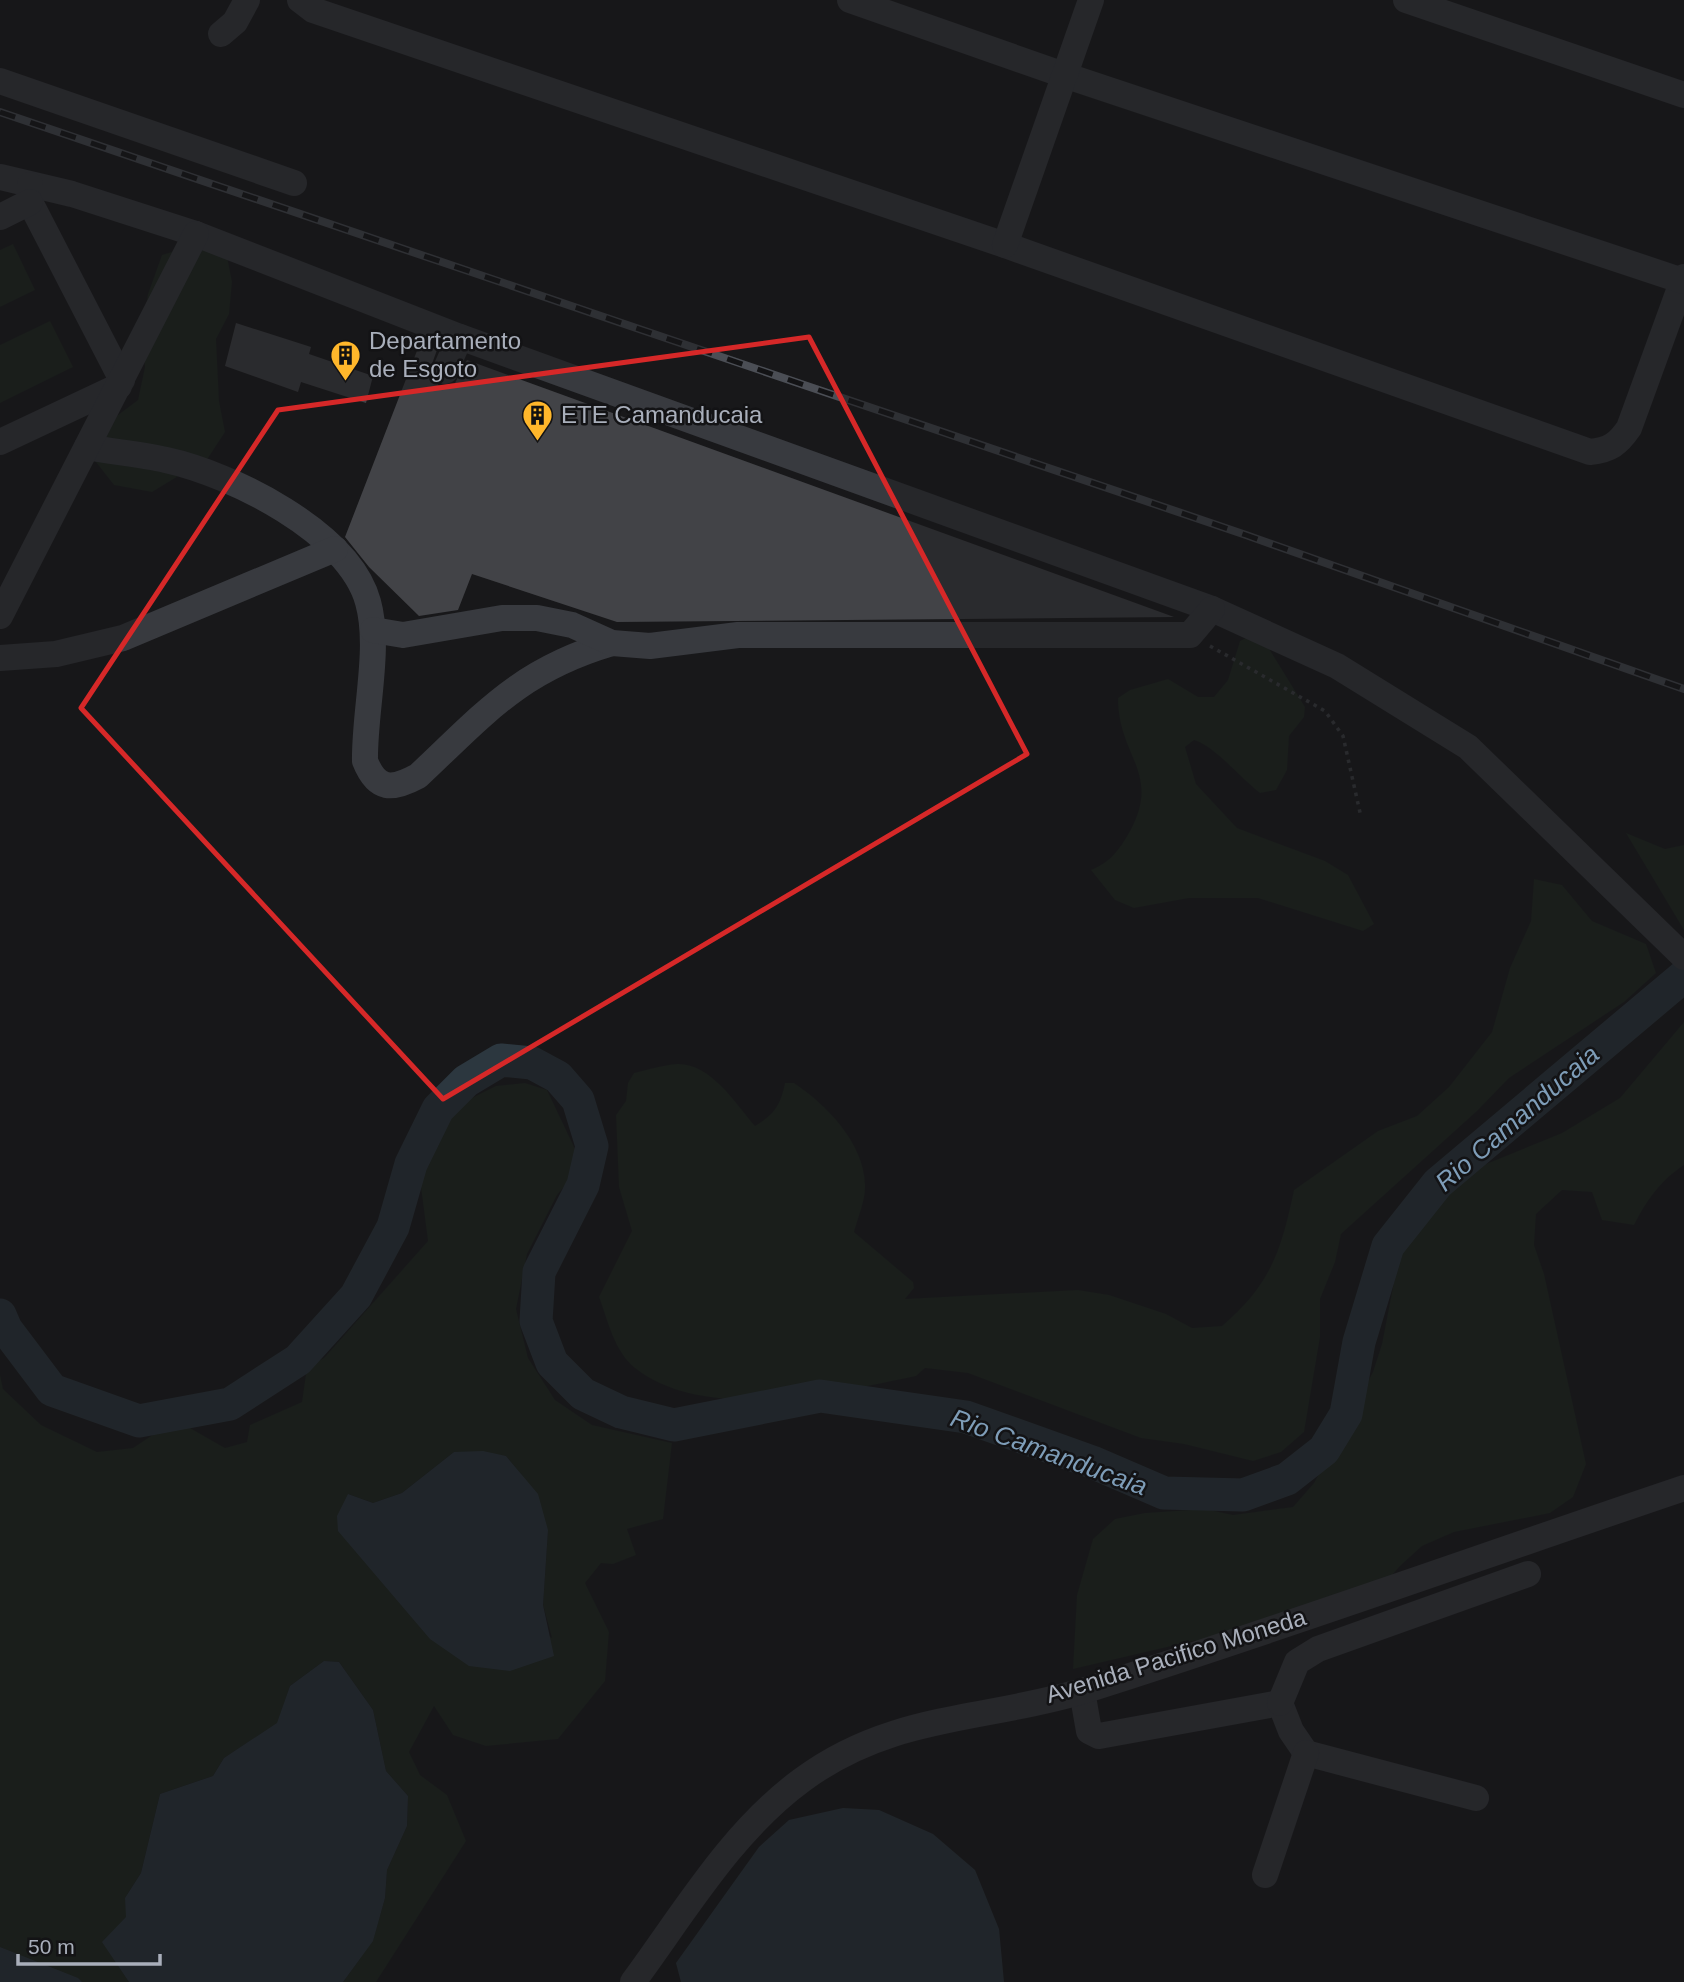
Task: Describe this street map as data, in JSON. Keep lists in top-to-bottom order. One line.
{"streets":{"street":["Avenida Pacifico Moneda"]},"water":["Rio Camanducaia"],"places":{"building":["Departamento de Esgoto","ETE Camanducaia"]},"scale_bar":"50 m"}
